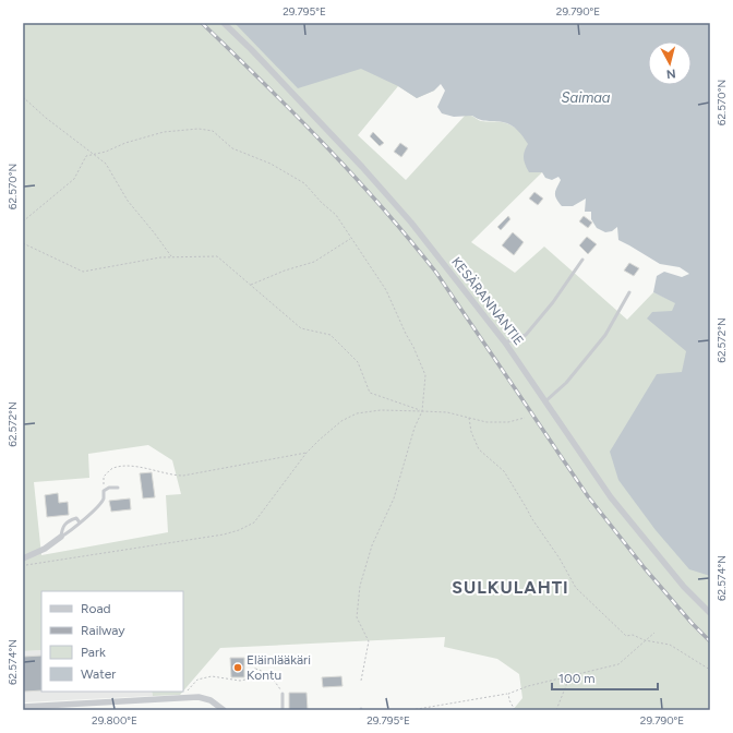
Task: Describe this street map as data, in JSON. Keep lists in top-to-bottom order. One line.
{"streets":{"street":["KESÄRANNANTIE"]},"districts":["SULKULAHTI"],"water":["Saimaa"],"places":["Eläinlääkäri Kontu"],"legend":["Road","Railway","Park","Water"],"scale_bar":"100 m","north":"bottom","coordinates":["29.795°E","29.790°E","62.570°N","62.572°N","62.574°N","29.800°E"]}
